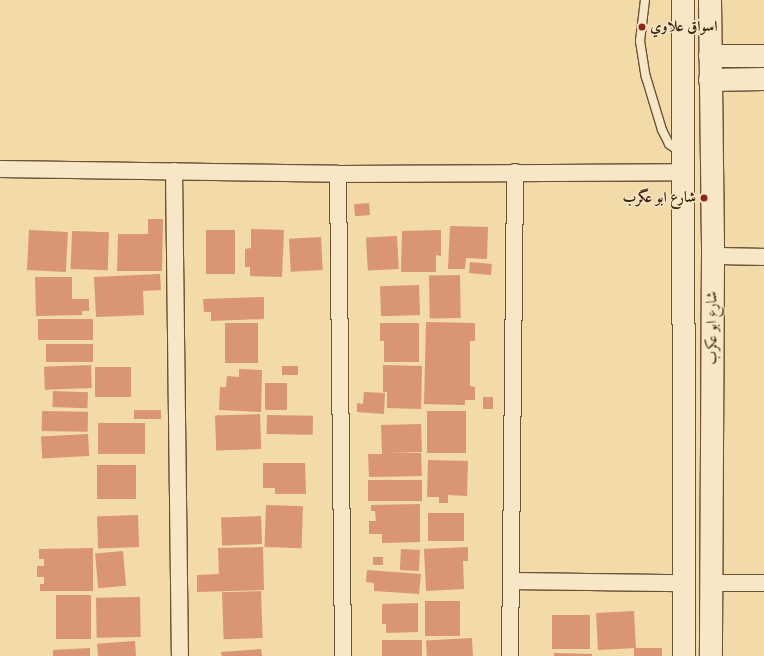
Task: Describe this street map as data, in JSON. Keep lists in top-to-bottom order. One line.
{"streets":{"street":["شارع ابو عكرب"]},"places":["اسواق علاوي","شارع ابو عگرب"]}
